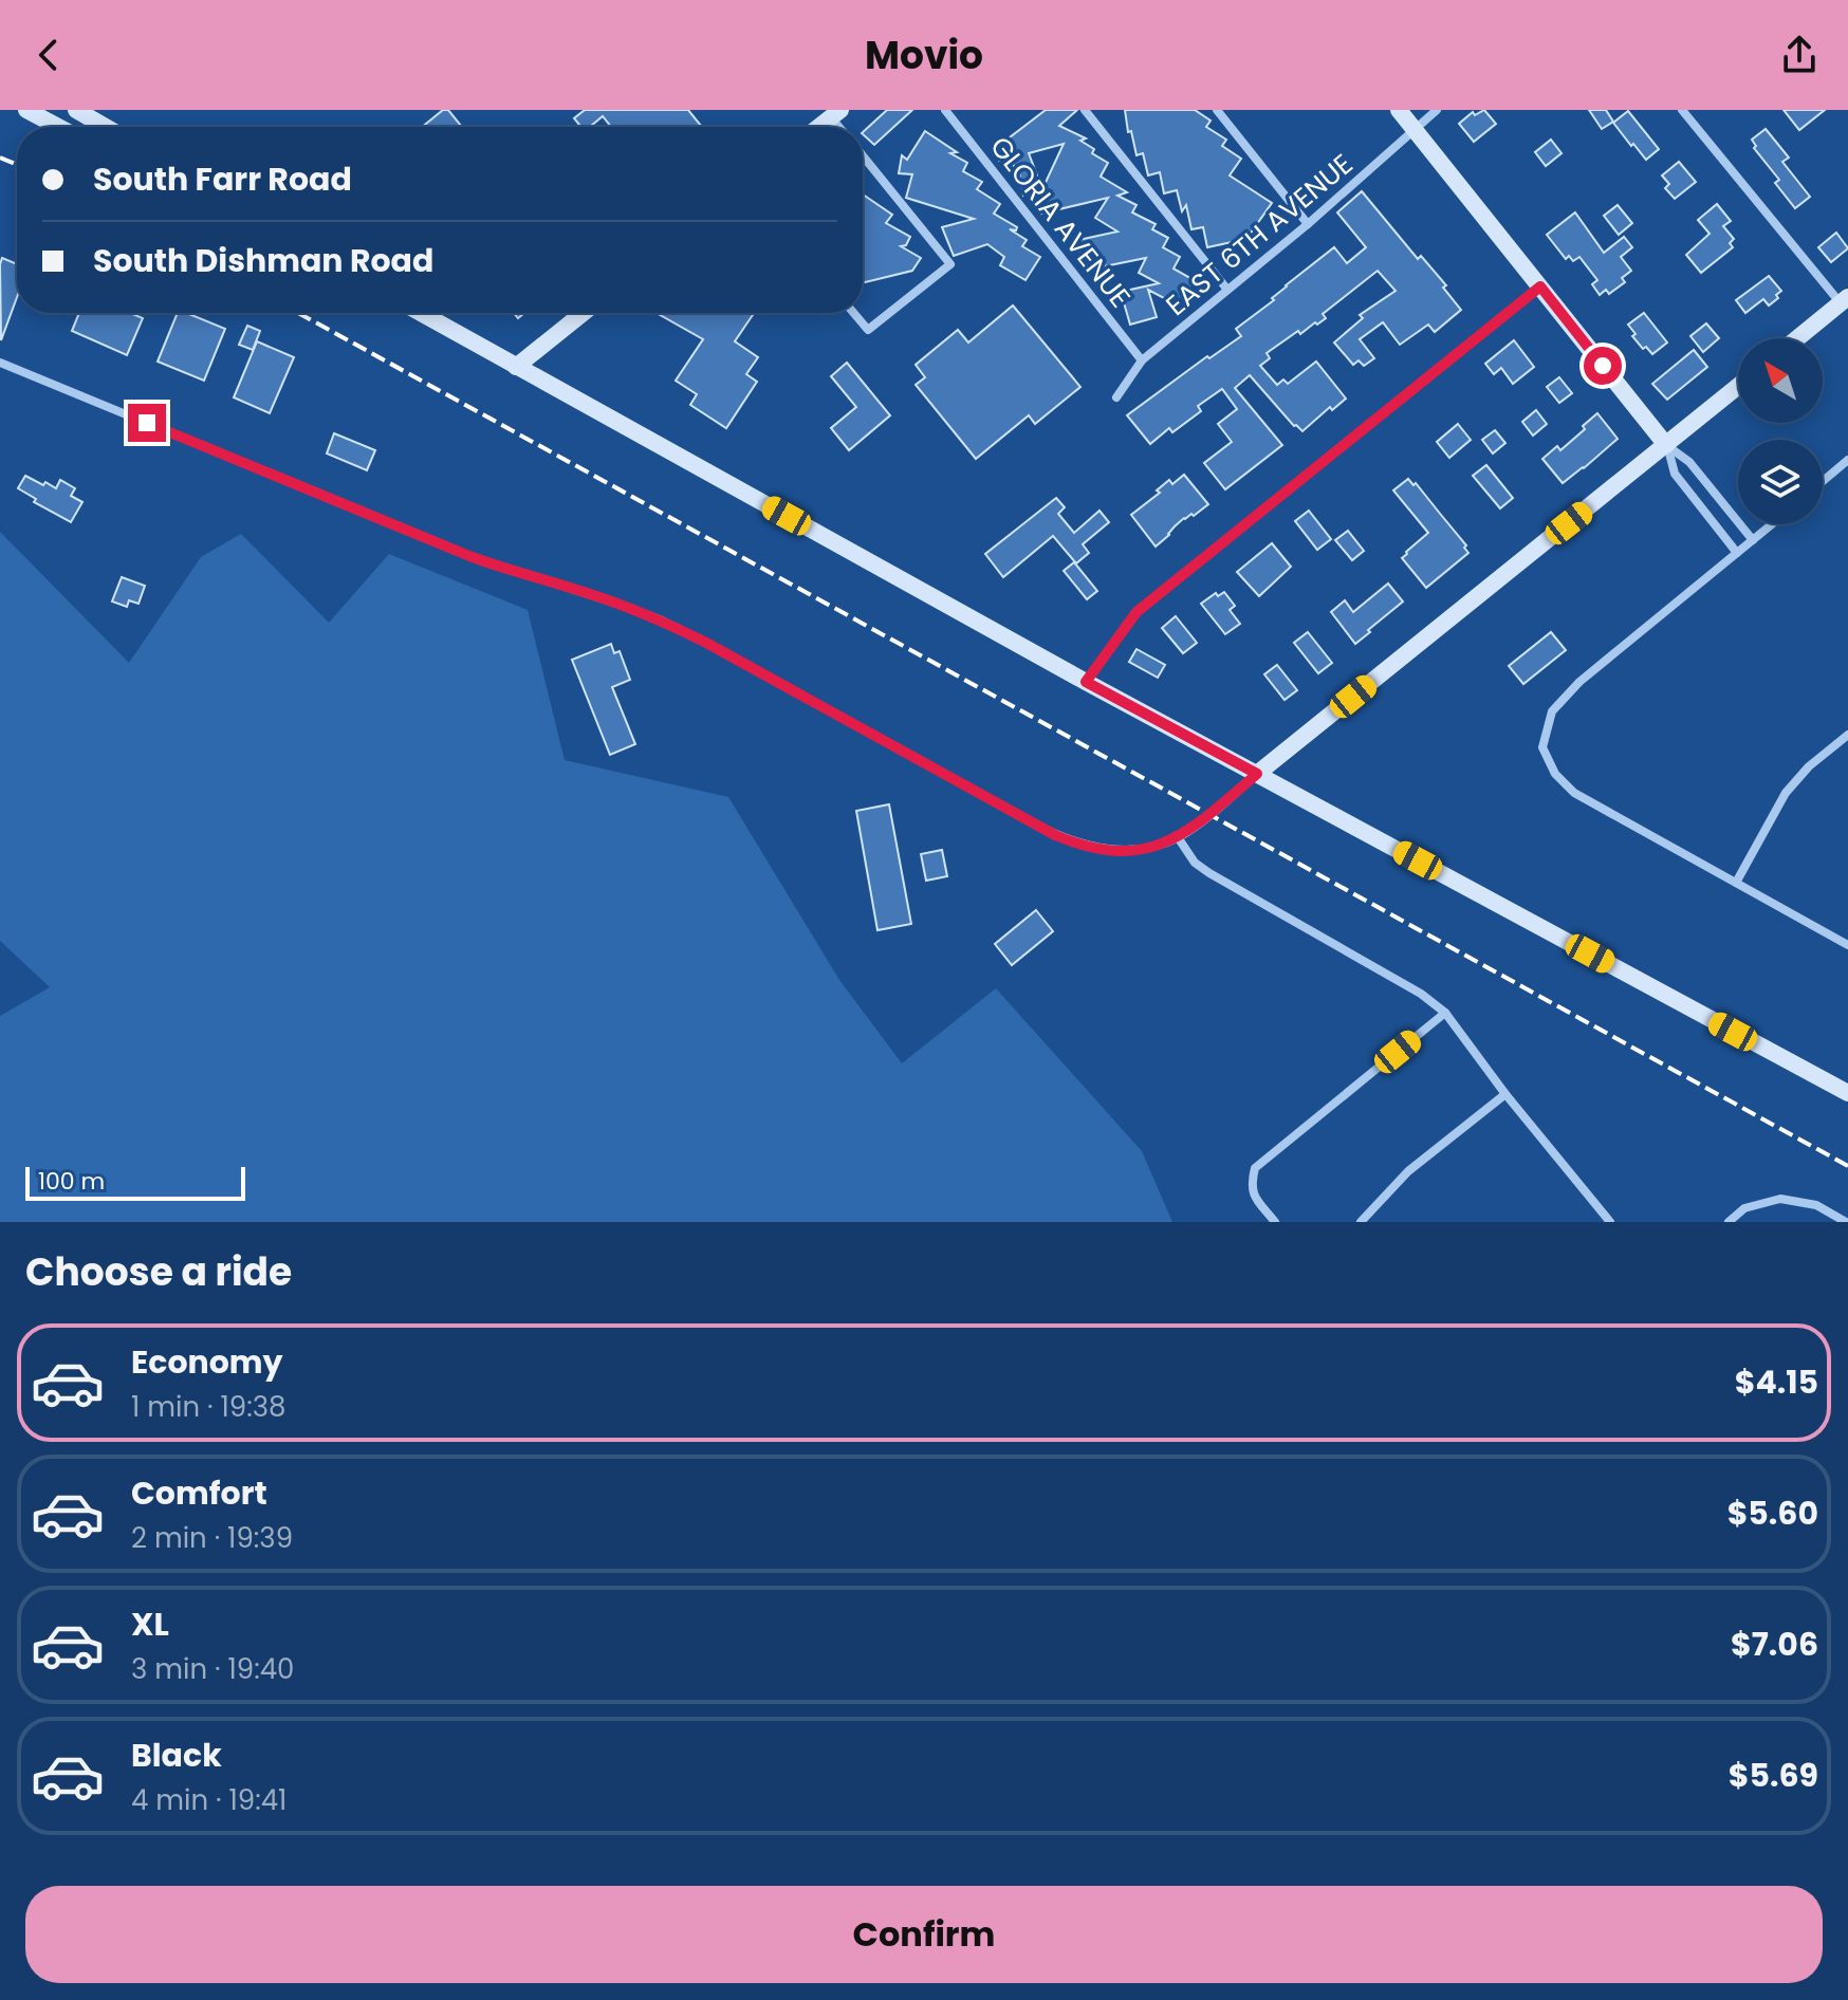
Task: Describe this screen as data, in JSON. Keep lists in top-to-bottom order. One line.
{"streets":{"street":["GLORIA AVENUE","EAST 6TH AVENUE"]},"crossings":[["GLORIA AVENUE","EAST 6TH AVENUE"]],"scale_bar":"100 m","north":"top left","page":{"header":"Movio","banner":["South Farr Road","South Dishman Road"],"scale":"100 m","heading":"Choose a ride","list":[{"name":"Economy","note":"1 min · 19:38","value":"$4.15"},{"name":"Comfort","note":"2 min · 19:39","value":"$5.60"},{"name":"XL","note":"3 min · 19:40","value":"$7.06"},{"name":"Black","note":"4 min · 19:41","value":"$5.69"}],"buttons":"Confirm"}}
